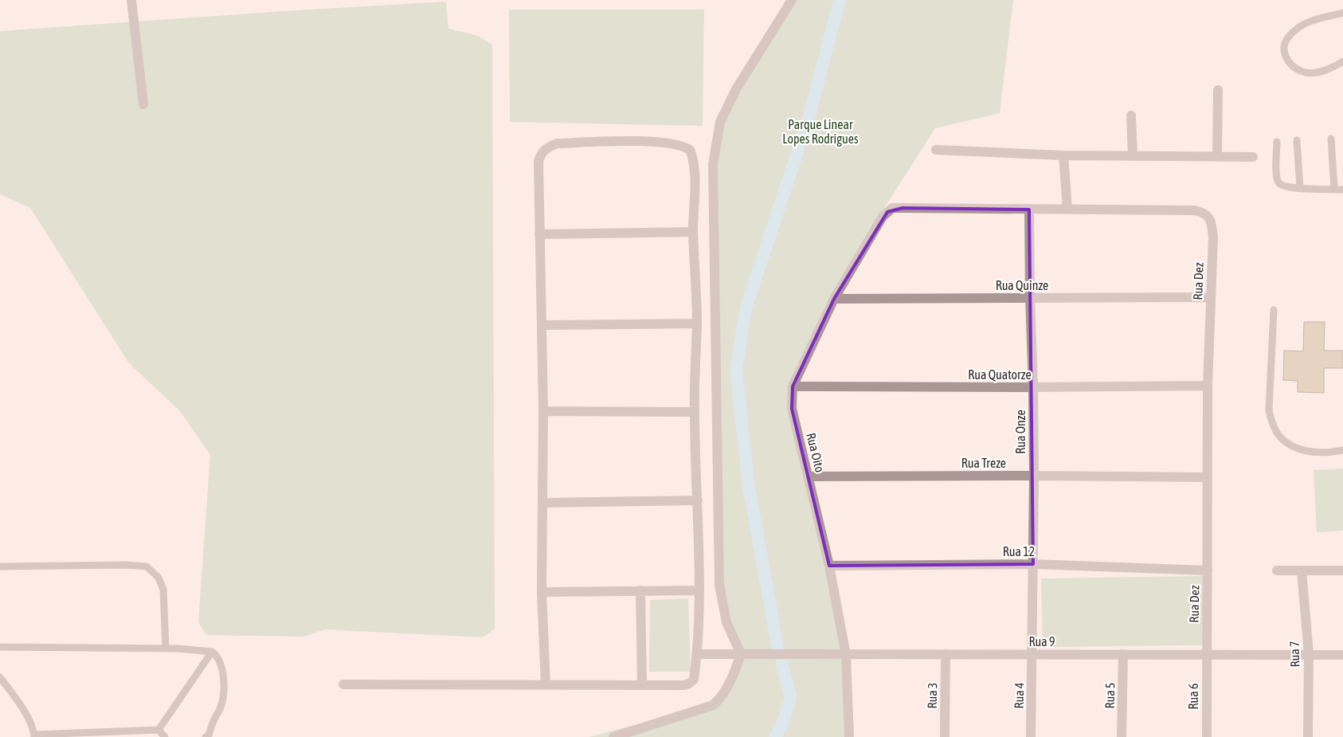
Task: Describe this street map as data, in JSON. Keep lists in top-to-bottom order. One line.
{"streets":{"street":["Rua Dez","Rua Quinze","Rua Quatorze","Rua Onze","Rua Oito","Rua Treze","Rua 12","Rua 9","Rua 7","Rua 3","Rua 4","Rua 5","Rua 6"]},"crossings":[["Rua Dez","Rua Quinze"],["Rua Dez","Rua Quatorze"],["Rua Dez","Rua Onze"],["Rua Dez","Rua Oito"],["Rua Dez","Rua Treze"],["Rua Dez","Rua 12"],["Rua Dez","Rua 9"],["Rua Dez","Rua 6"],["Rua Quinze","Rua Onze"],["Rua Quinze","Rua Oito"],["Rua Quatorze","Rua Onze"],["Rua Quatorze","Rua Oito"],["Rua Onze","Rua Treze"],["Rua Onze","Rua 12"],["Rua Onze","Rua 9"],["Rua Onze","Rua 4"],["Rua Oito","Rua Treze"],["Rua Oito","Rua 12"],["Rua Oito","Rua 9"],["Rua 9","Rua 7"],["Rua 9","Rua 3"],["Rua 9","Rua 4"],["Rua 9","Rua 5"],["Rua 9","Rua 6"]],"parks":["Parque Linear Lopes Rodrigues"]}
